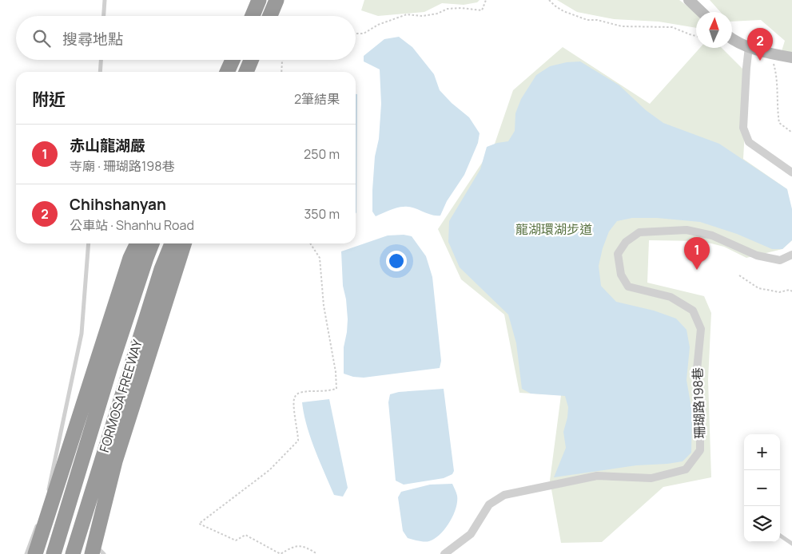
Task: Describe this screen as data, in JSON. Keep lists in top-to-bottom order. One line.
{"streets":{"highway":["FORMOSA FREEWAY"],"street":["珊瑚路198巷"]},"parks":["龍湖環湖步道"],"north":"top","page":{"search":"搜尋地點","pins":["2","1"],"heading":["附近","2筆結果"],"list":[{"mark":"1","name":"赤山龍湖嚴","note":"寺廟 · 珊瑚路198巷","value":"250 m"},{"mark":"2","name":"Chihshanyan","note":"公車站 · Shanhu Road","value":"350 m"}],"map_buttons":["+","−"]}}
